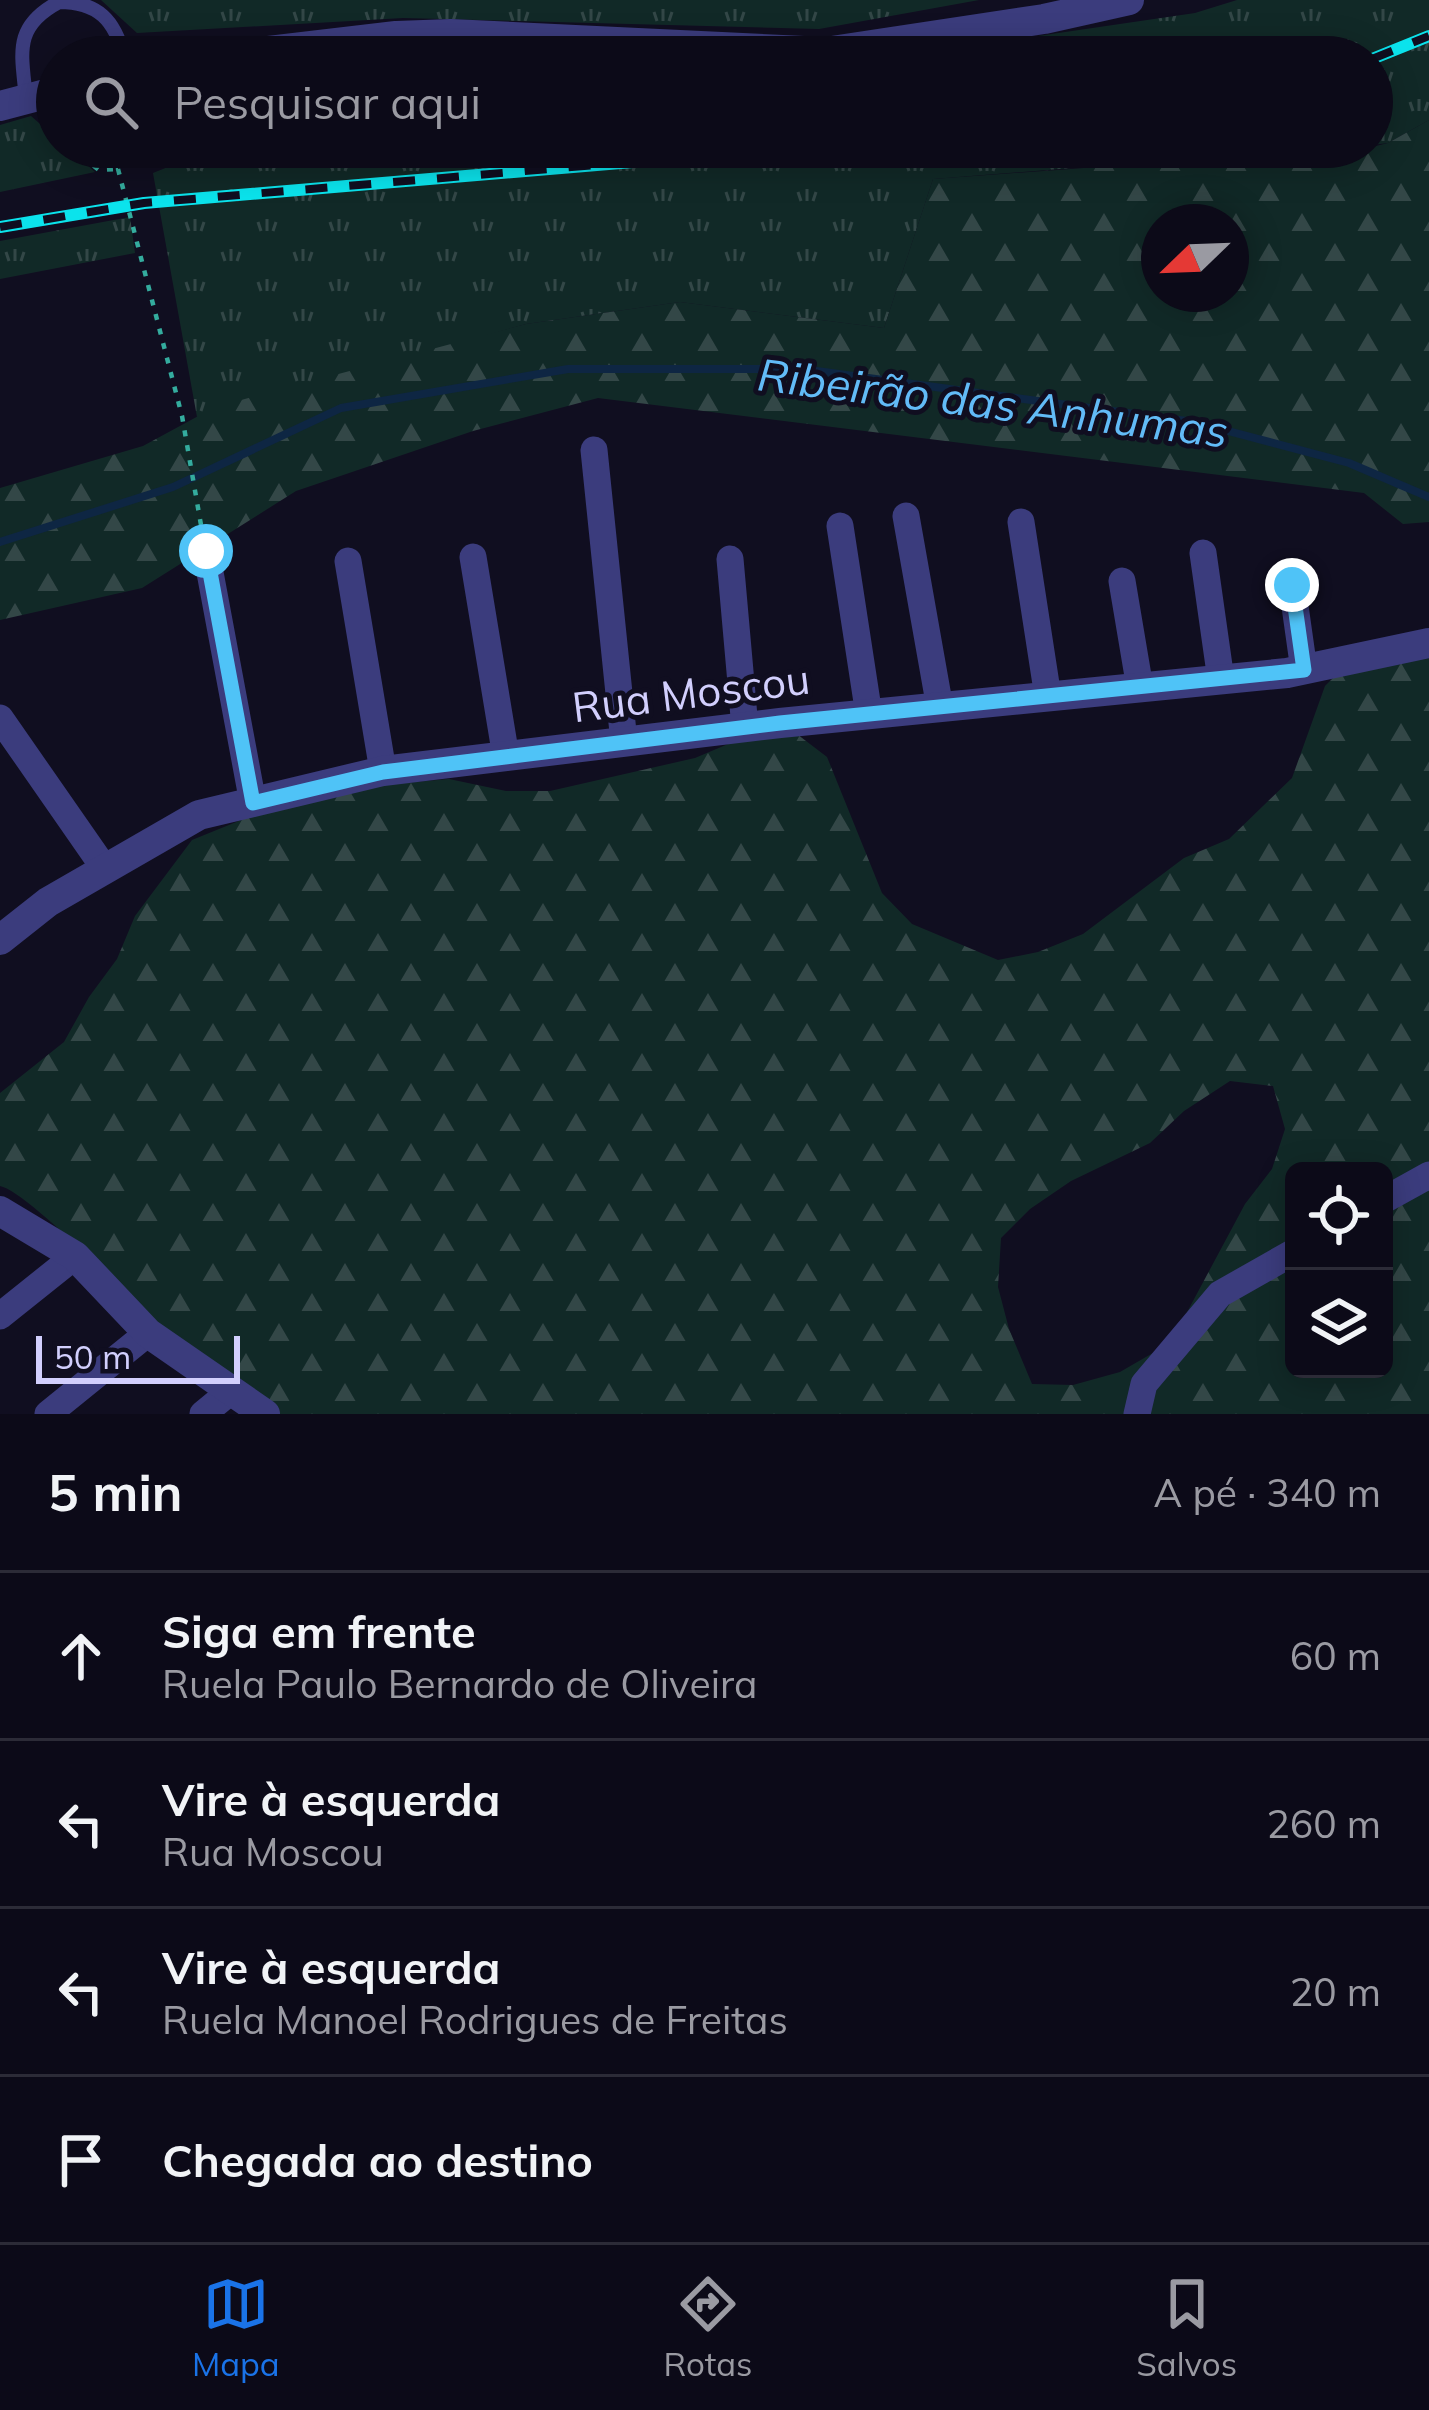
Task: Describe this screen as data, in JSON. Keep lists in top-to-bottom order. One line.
{"streets":{"street":["Rua Moscou"]},"water":["Ribeirão das Anhumas"],"scale_bar":"50 m","north":"bottom left","page":{"search":"Pesquisar aqui","scale":"50 m","heading":["5 min","A pé · 340 m"],"list":[["Siga em frente","Ruela Paulo Bernardo de Oliveira","60 m"],["Vire à esquerda","Rua Moscou","260 m"],["Vire à esquerda","Ruela Manoel Rodrigues de Freitas","20 m"],"Chegada ao destino"],"nav":["Mapa","Rotas","Salvos"]}}
